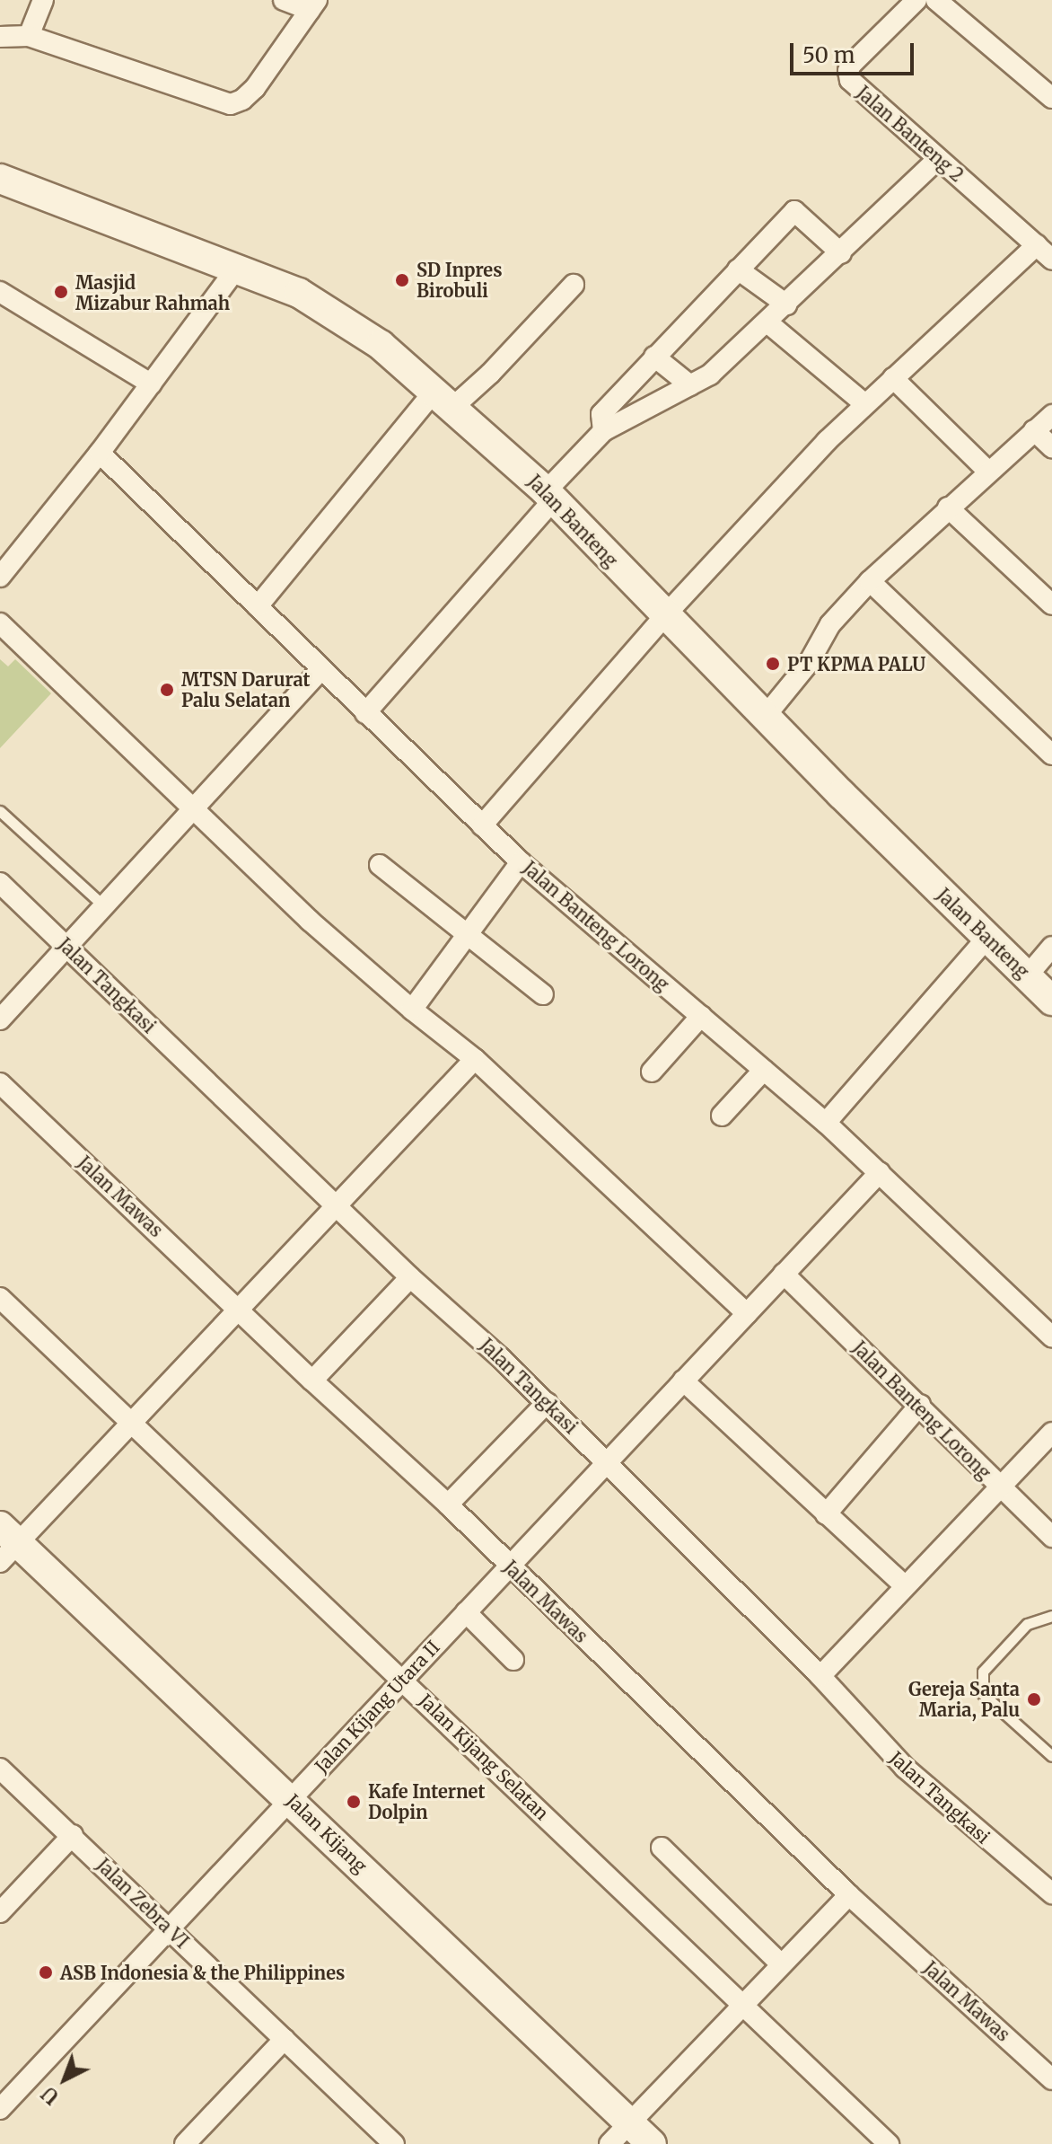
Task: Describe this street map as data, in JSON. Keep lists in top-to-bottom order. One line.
{"streets":{"street":["Jalan Banteng 2","Jalan Banteng","Jalan Banteng Lorong","Jalan Tangkasi","Jalan Mawas","Jalan Kijang Utara II","Jalan Kijang Selatan","Jalan Kijang","Jalan Zebra VI"]},"crossings":[["Jalan Banteng Lorong","Jalan Tangkasi"],["Jalan Tangkasi","Jalan Kijang Utara II"],["Jalan Mawas","Jalan Kijang Utara II"],["Jalan Kijang Utara II","Jalan Kijang Selatan"],["Jalan Kijang Utara II","Jalan Kijang"],["Jalan Kijang Utara II","Jalan Zebra VI"]],"places":["SD Inpres Birobuli","Masjid Mizabur Rahmah","PT KPMA PALU","MTSN Darurat Palu Selatan","Gereja Santa Maria, Palu","Kafe Internet Dolpin","ASB Indonesia & the Philippines"],"scale_bar":"50 m","north":"bottom left"}
